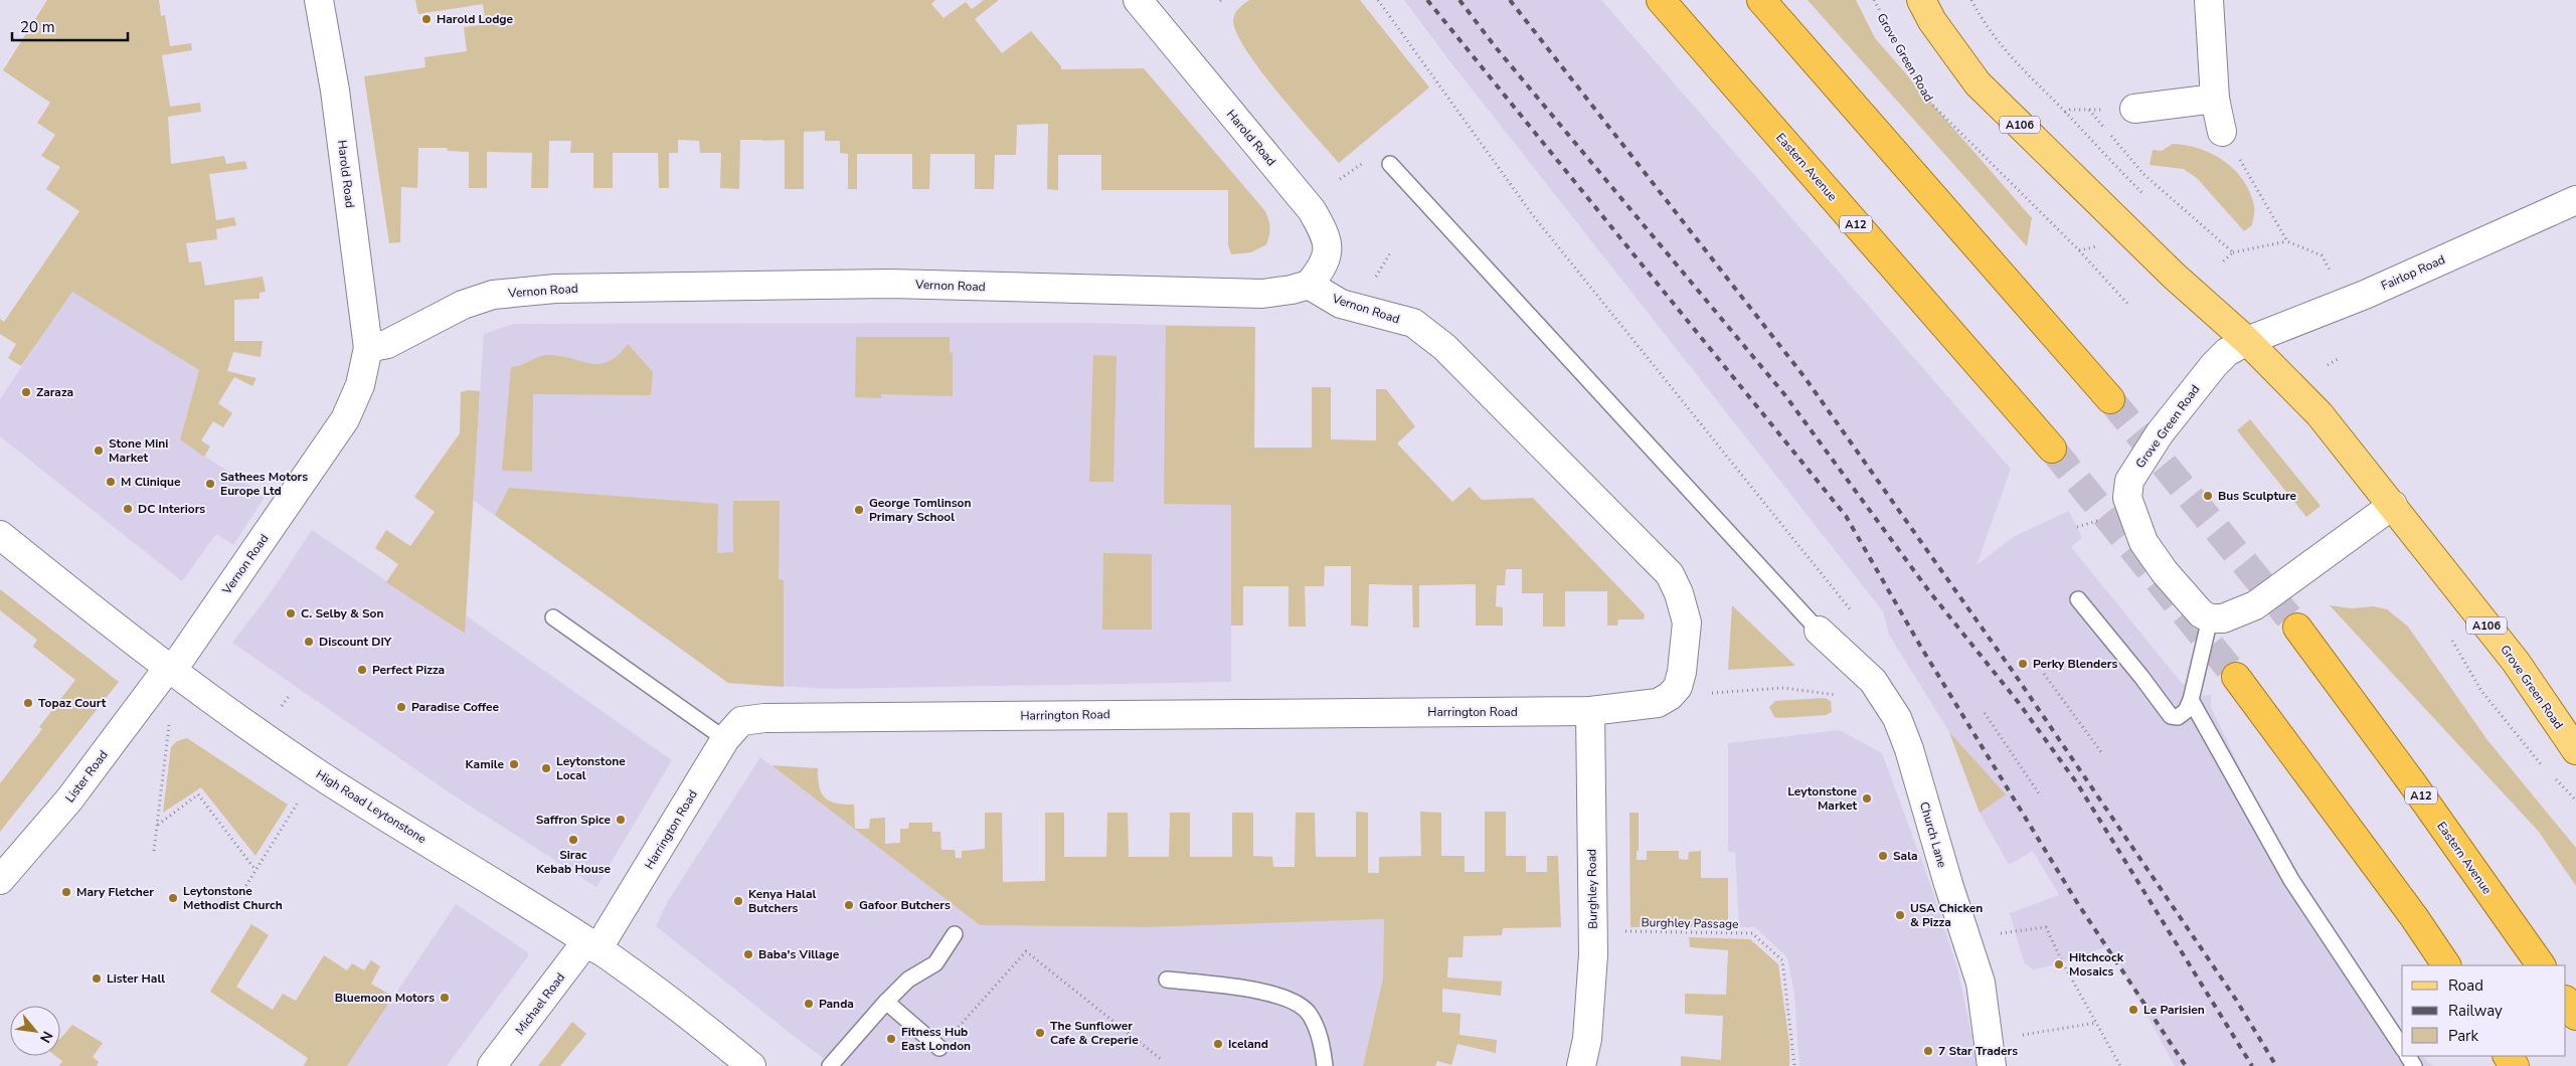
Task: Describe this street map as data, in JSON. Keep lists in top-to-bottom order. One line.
{"streets":{"highway":["Eastern Avenue","A12"],"main road":["Grove Green Road","A106"],"street":["Harold Road","Fairlop Road","Vernon Road","Harrington Road","Lister Road","High Road Leytonstone","Church Lane","Burghley Road","Michael Road"],"path":["Burghley Passage"]},"crossings":[["Grove Green Road","Fairlop Road"],["Harold Road","Vernon Road"],["Vernon Road","Harrington Road"],["Vernon Road","Lister Road"],["Vernon Road","High Road Leytonstone"],["Harrington Road","High Road Leytonstone"],["Harrington Road","Burghley Road"],["Harrington Road","Michael Road"],["Lister Road","High Road Leytonstone"],["High Road Leytonstone","Michael Road"]],"places":["Harold Lodge","Zaraza","Stone Mini Market","M Clinique","Sathees Motors Europe Ltd","Bus Sculpture","DC Interiors","George Tomlinson Primary School","C. Selby & Son","Discount DIY","Perky Blenders","Perfect Pizza","Topaz Court","Paradise Coffee","Kamile","Leytonstone Local","Leytonstone Market","Saffron Spice","Sirac Kebab House","Sala","Mary Fletcher","Leytonstone Methodist Church","Kenya Halal Butchers","Gafoor Butchers","USA Chicken & Pizza","Baba's Village","Hitchcock Mosaics","Lister Hall","Bluemoon Motors","Panda","Le Parisien","The Sunflower Cafe & Creperie","Fitness Hub East London","Iceland","7 Star Traders"],"legend":["Road","Railway","Park"],"scale_bar":"20 m","north":"bottom right"}
